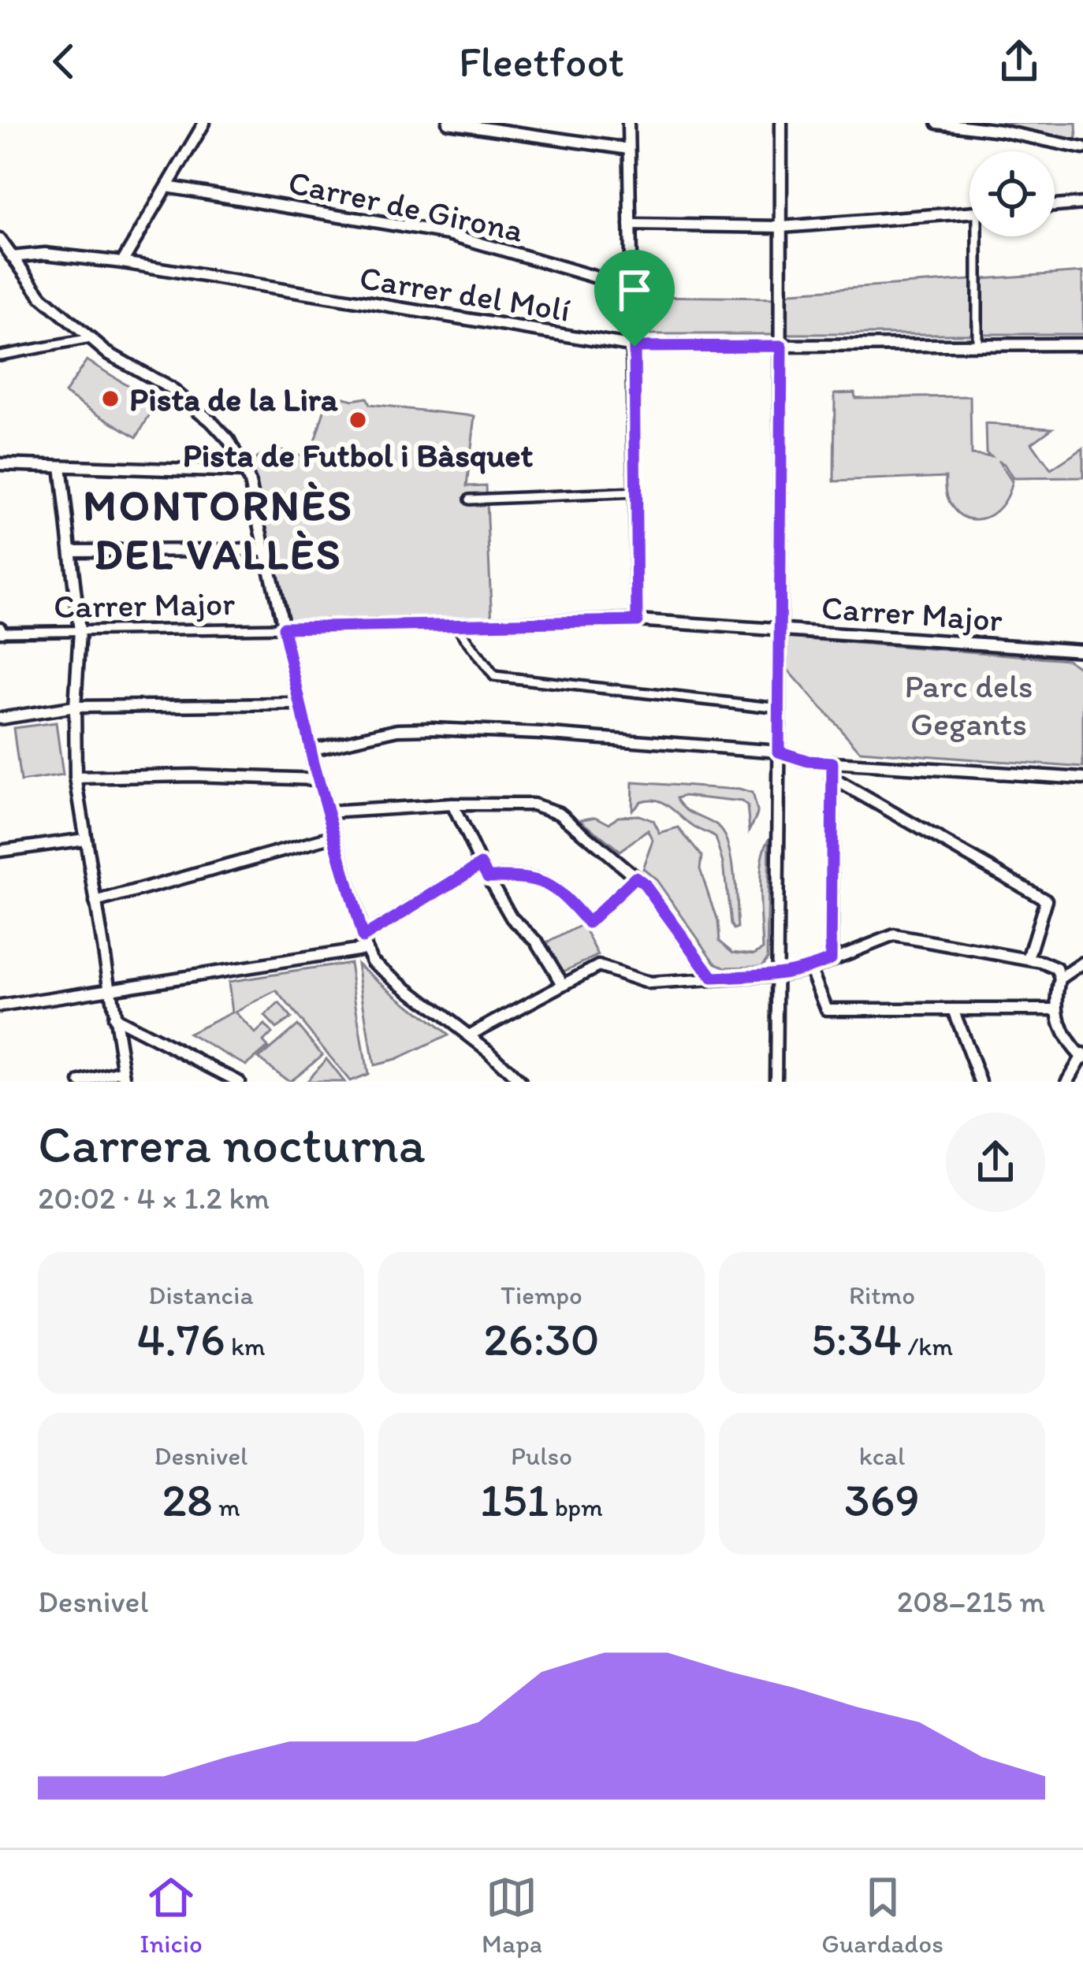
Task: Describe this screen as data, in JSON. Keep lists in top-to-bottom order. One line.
{"streets":{"street":["Carrer de Girona","Carrer del Molí","Carrer Major"]},"districts":["MONTORNÈS DEL VALLÈS"],"parks":["Parc dels Gegants"],"places":["Pista de la Lira","Pista de Futbol i Bàsquet"],"page":{"header":"Fleetfoot","heading":["Carrera nocturna","20:02 · 4 × 1.2 km"],"stats":[["Distancia","4.76 km"],["Tiempo","26:30"],["Ritmo","5:34 /km"],["Desnivel","28 m"],["Pulso","151 bpm"],["kcal","369"]],"chart":["Desnivel","208–215 m"],"tabs":["Inicio","Mapa","Guardados"]}}
